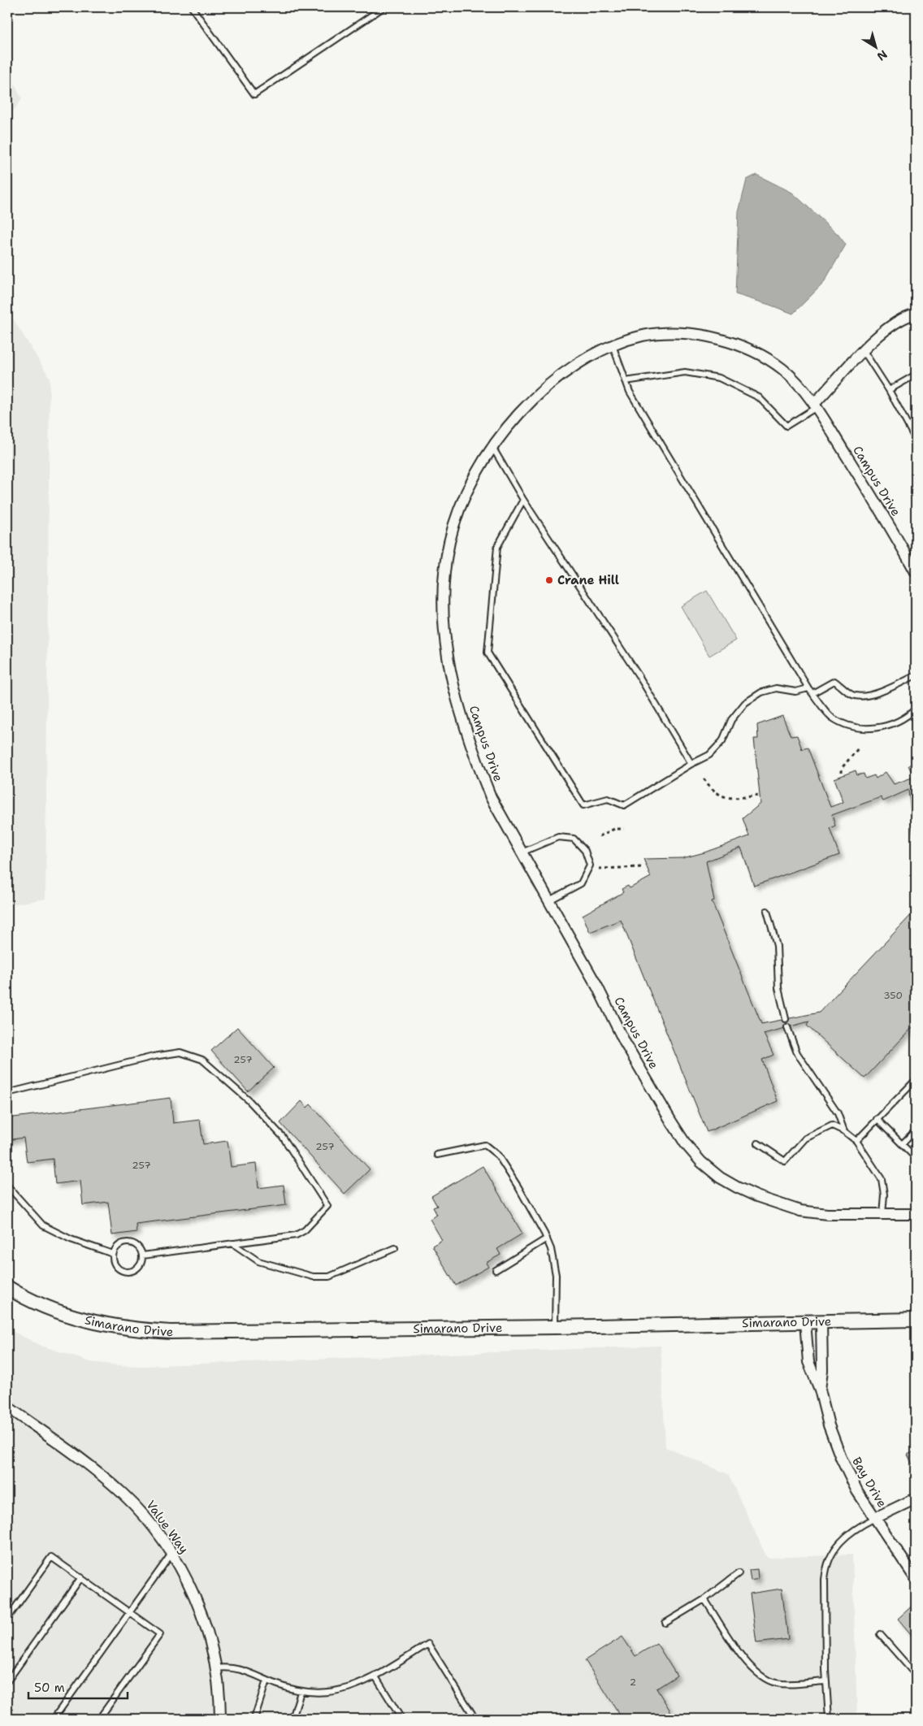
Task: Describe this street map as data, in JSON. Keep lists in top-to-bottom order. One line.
{"streets":{"street":["Campus Drive","Simarano Drive","Bay Drive","Value Way"]},"crossings":[["Simarano Drive","Bay Drive"]],"places":["Crane Hill"],"house_numbers":["350","257","257","257","2"],"scale_bar":"50 m","north":"bottom right"}
